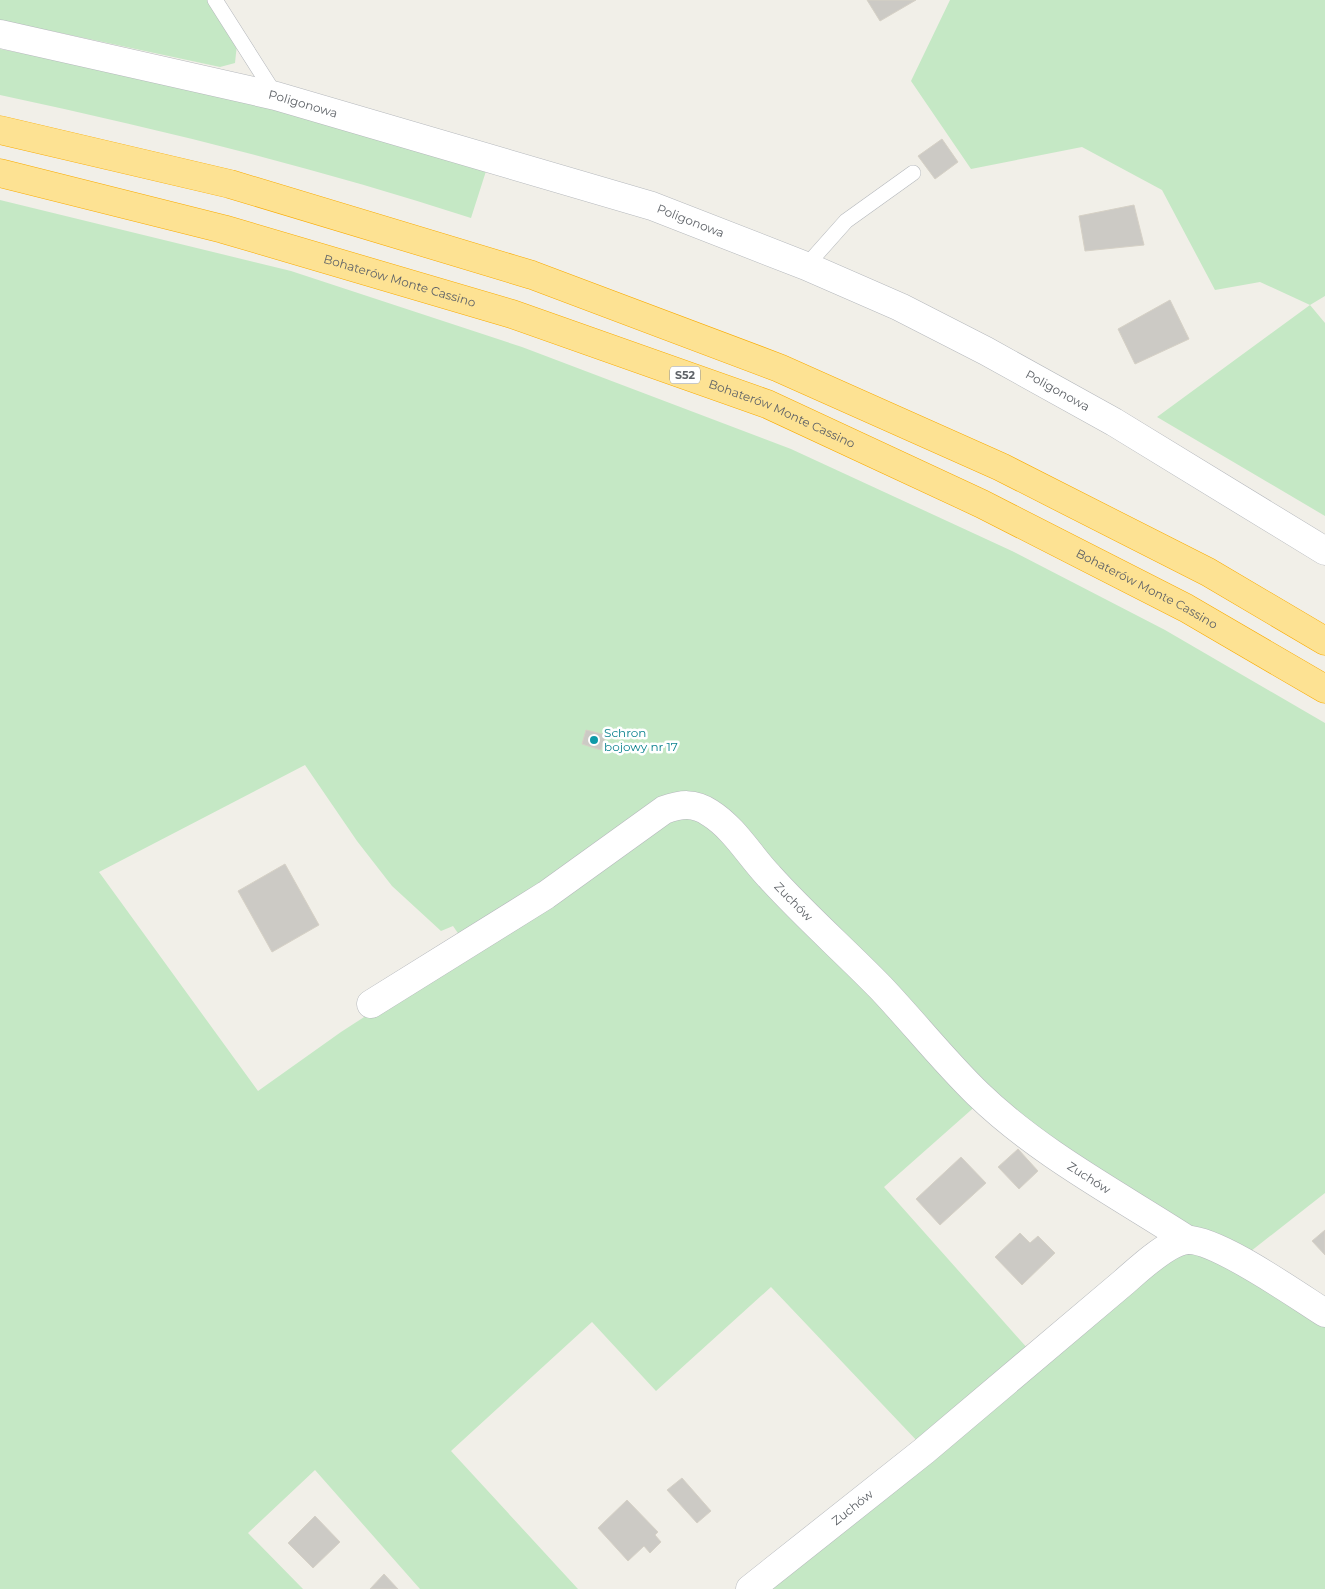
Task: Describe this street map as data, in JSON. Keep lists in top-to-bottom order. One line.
{"streets":{"highway":["Bohaterów Monte Cassino","S52"],"street":["Poligonowa","Zuchów"]},"places":["Schron bojowy nr 17"]}
